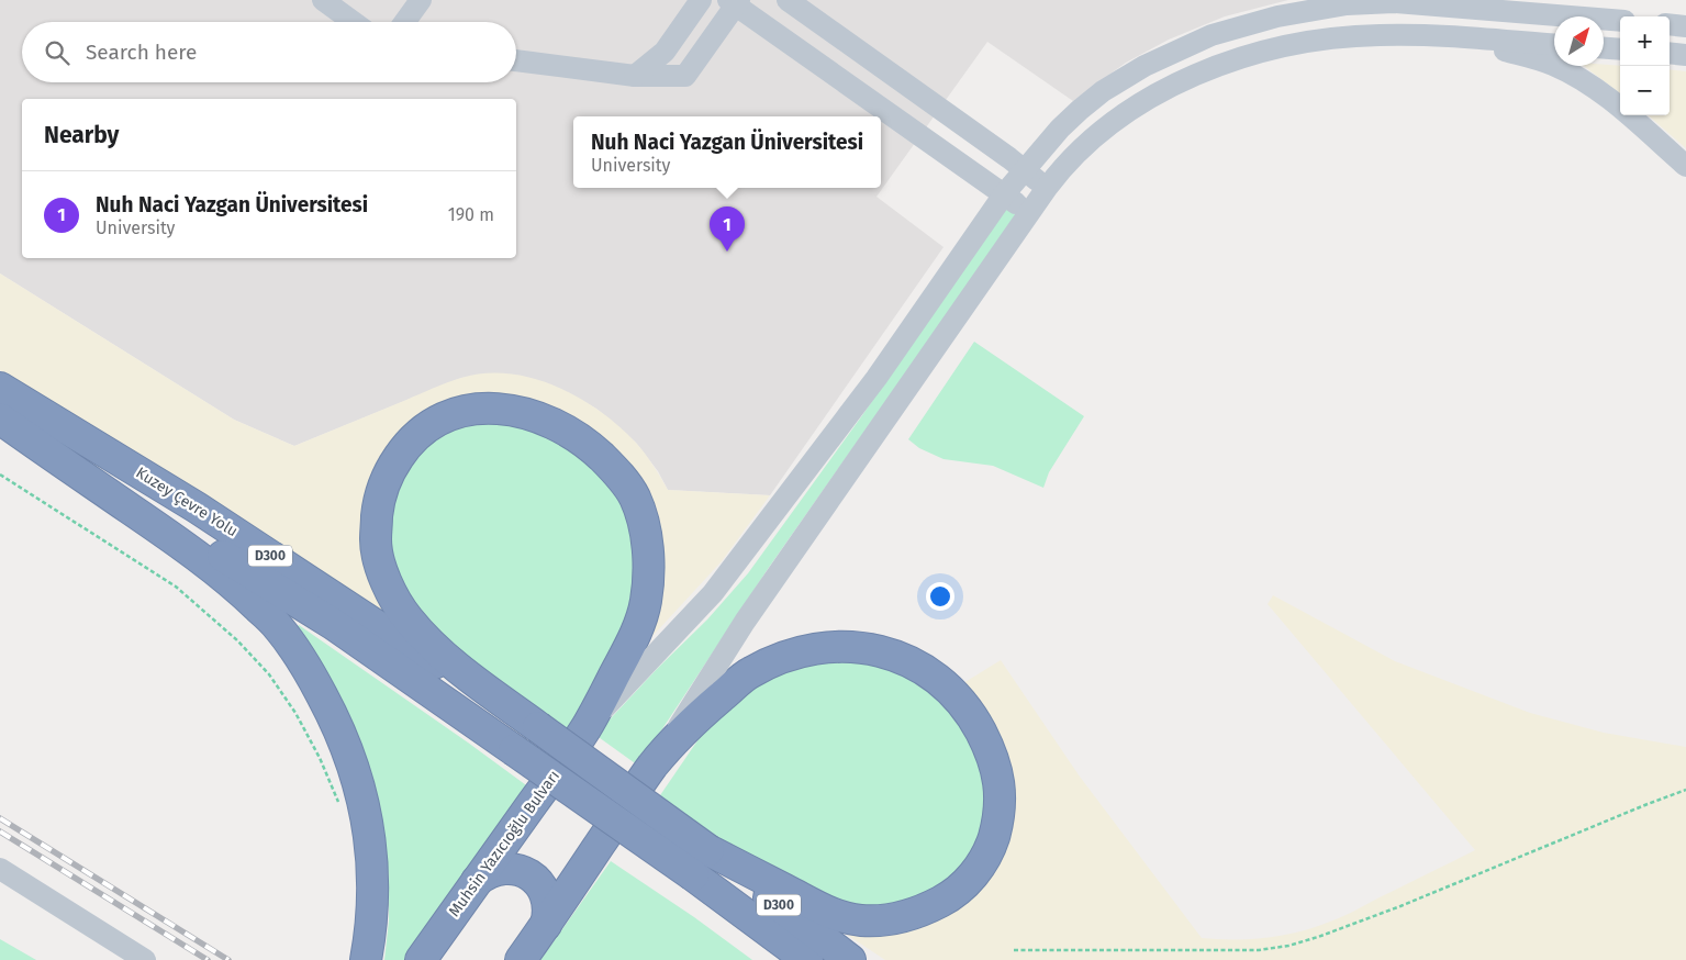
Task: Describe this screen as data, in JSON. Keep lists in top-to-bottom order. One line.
{"streets":{"highway":["Kuzey Çevre Yolu","D300","Muhsin Yazıcıoğlu Bulvarı"]},"crossings":[["Kuzey Çevre Yolu","D300"],["Kuzey Çevre Yolu","Muhsin Yazıcıoğlu Bulvarı"],["D300","Muhsin Yazıcıoğlu Bulvarı"]],"north":"top right","page":{"map_buttons":["+","−"],"search":"Search here","heading":"Nearby","popup":["Nuh Naci Yazgan Üniversitesi","University"],"list":[{"mark":"1","name":"Nuh Naci Yazgan Üniversitesi","note":"University","value":"190 m"}],"pins":"1"}}
